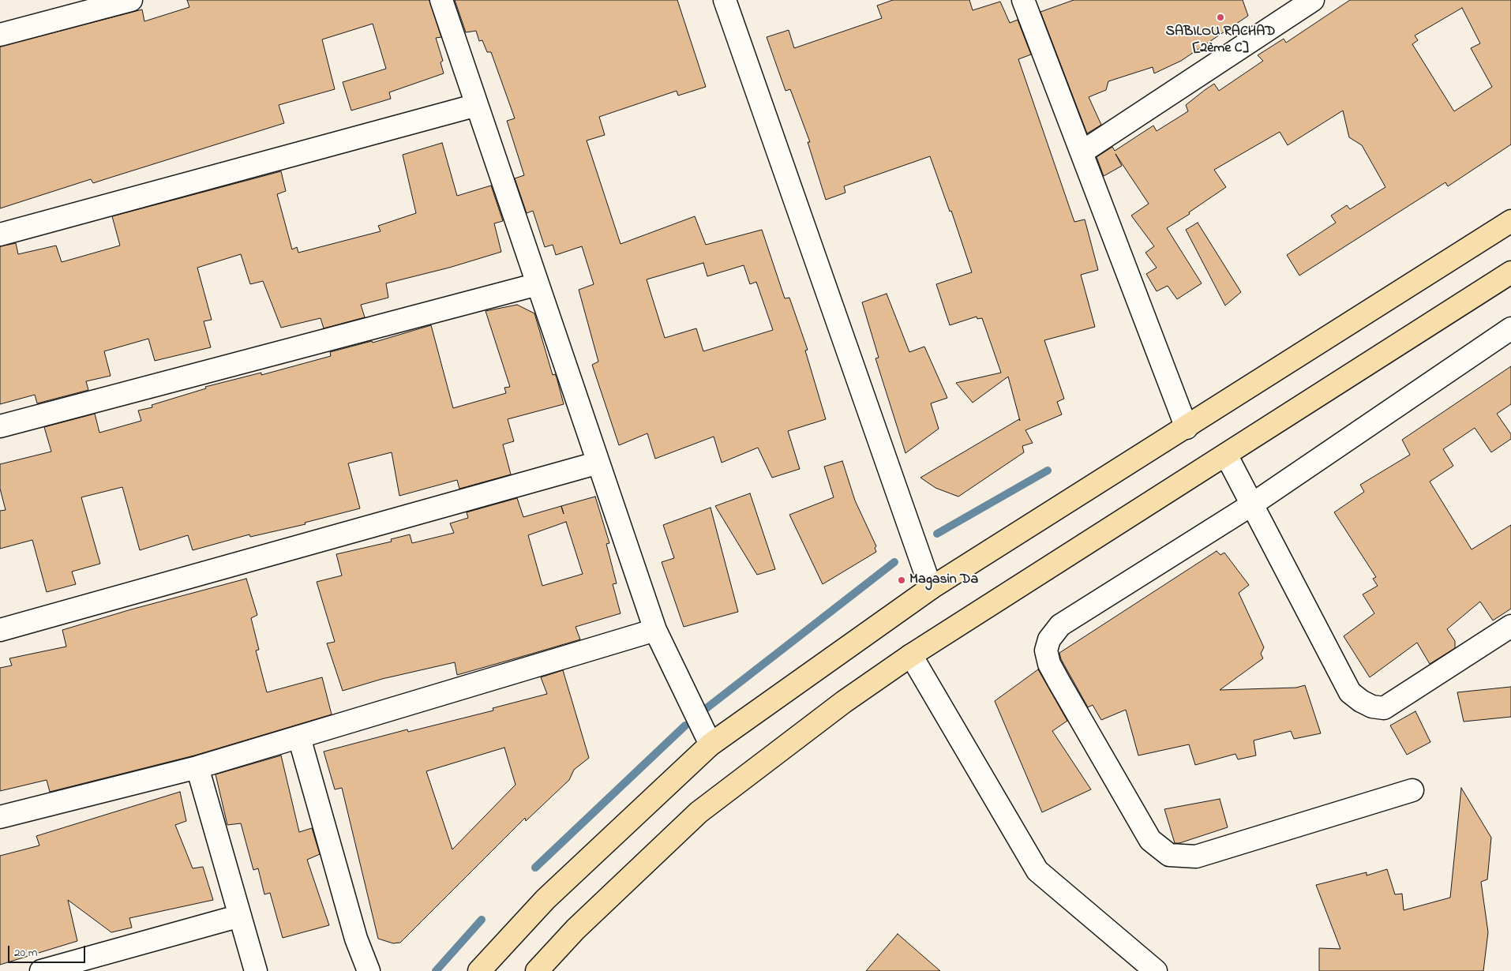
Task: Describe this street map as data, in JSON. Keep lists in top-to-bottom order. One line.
{"places":["SABILOU RACHAD [2ème C]","Magasin Da"],"scale_bar":"20 m"}
